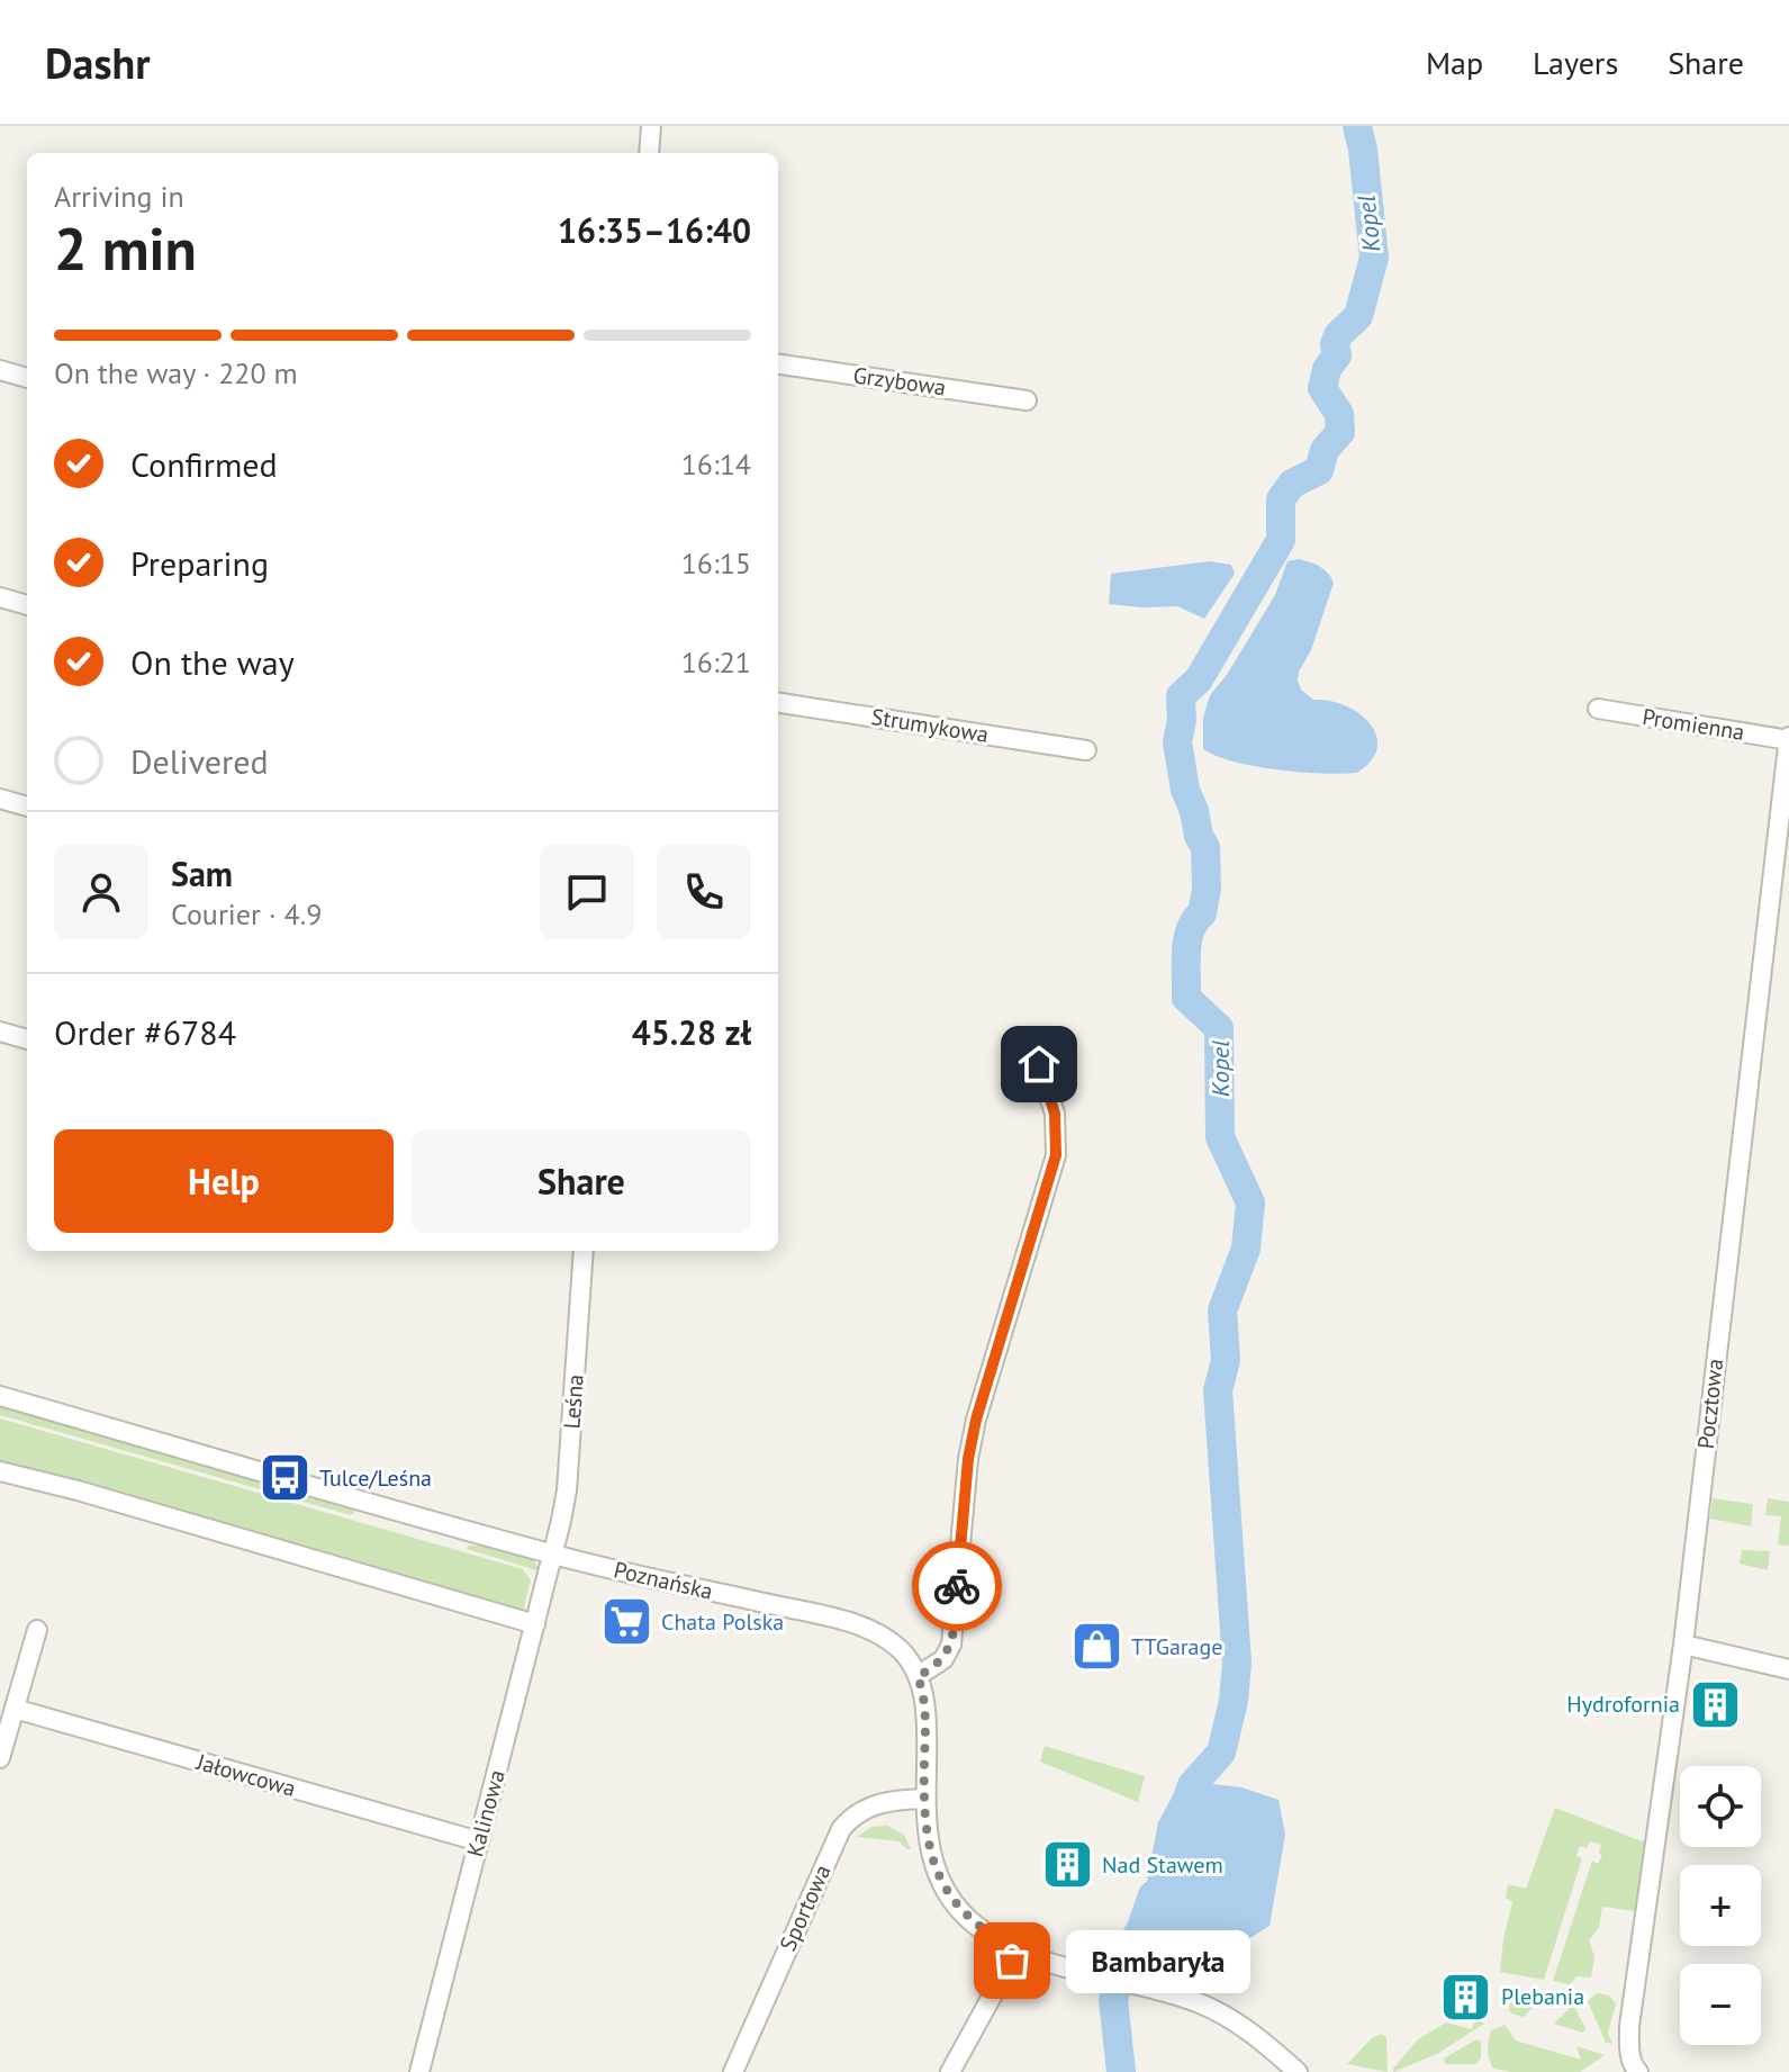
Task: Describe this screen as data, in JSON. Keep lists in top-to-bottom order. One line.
{"streets":{"street":["Grzybowa","Promienna","Strumykowa","Leśna","Pocztowa","Poznańska","Jałowcowa","Kalinowa","Sportowa"]},"crossings":[["Promienna","Pocztowa"],["Leśna","Poznańska"],["Leśna","Kalinowa"],["Poznańska","Kalinowa"],["Poznańska","Sportowa"],["Jałowcowa","Kalinowa"]],"water":["Kopel"],"places":{"bus stop":["Tulce/Leśna"],"supermarket":["Chata Polska"],"shop":["TTGarage"],"building":["Hydrofornia","Nad Stawem","Plebania"],"other":["Bambaryła"]},"page":{"header":"Dashr","nav":["Map","Layers","Share"],"heading":["2 min","Arriving in","16:35–16:40"],"panel":["Sam","Courier · 4.9","Order #6784","45.28 zł"],"bar":"On the way · 220 m","list":[["Confirmed","16:14"],["Preparing","16:15"],["On the way","16:21"],"Delivered"],"buttons":["Help","Share"],"map_buttons":["+","−"],"bubble":"Bambaryła"}}
